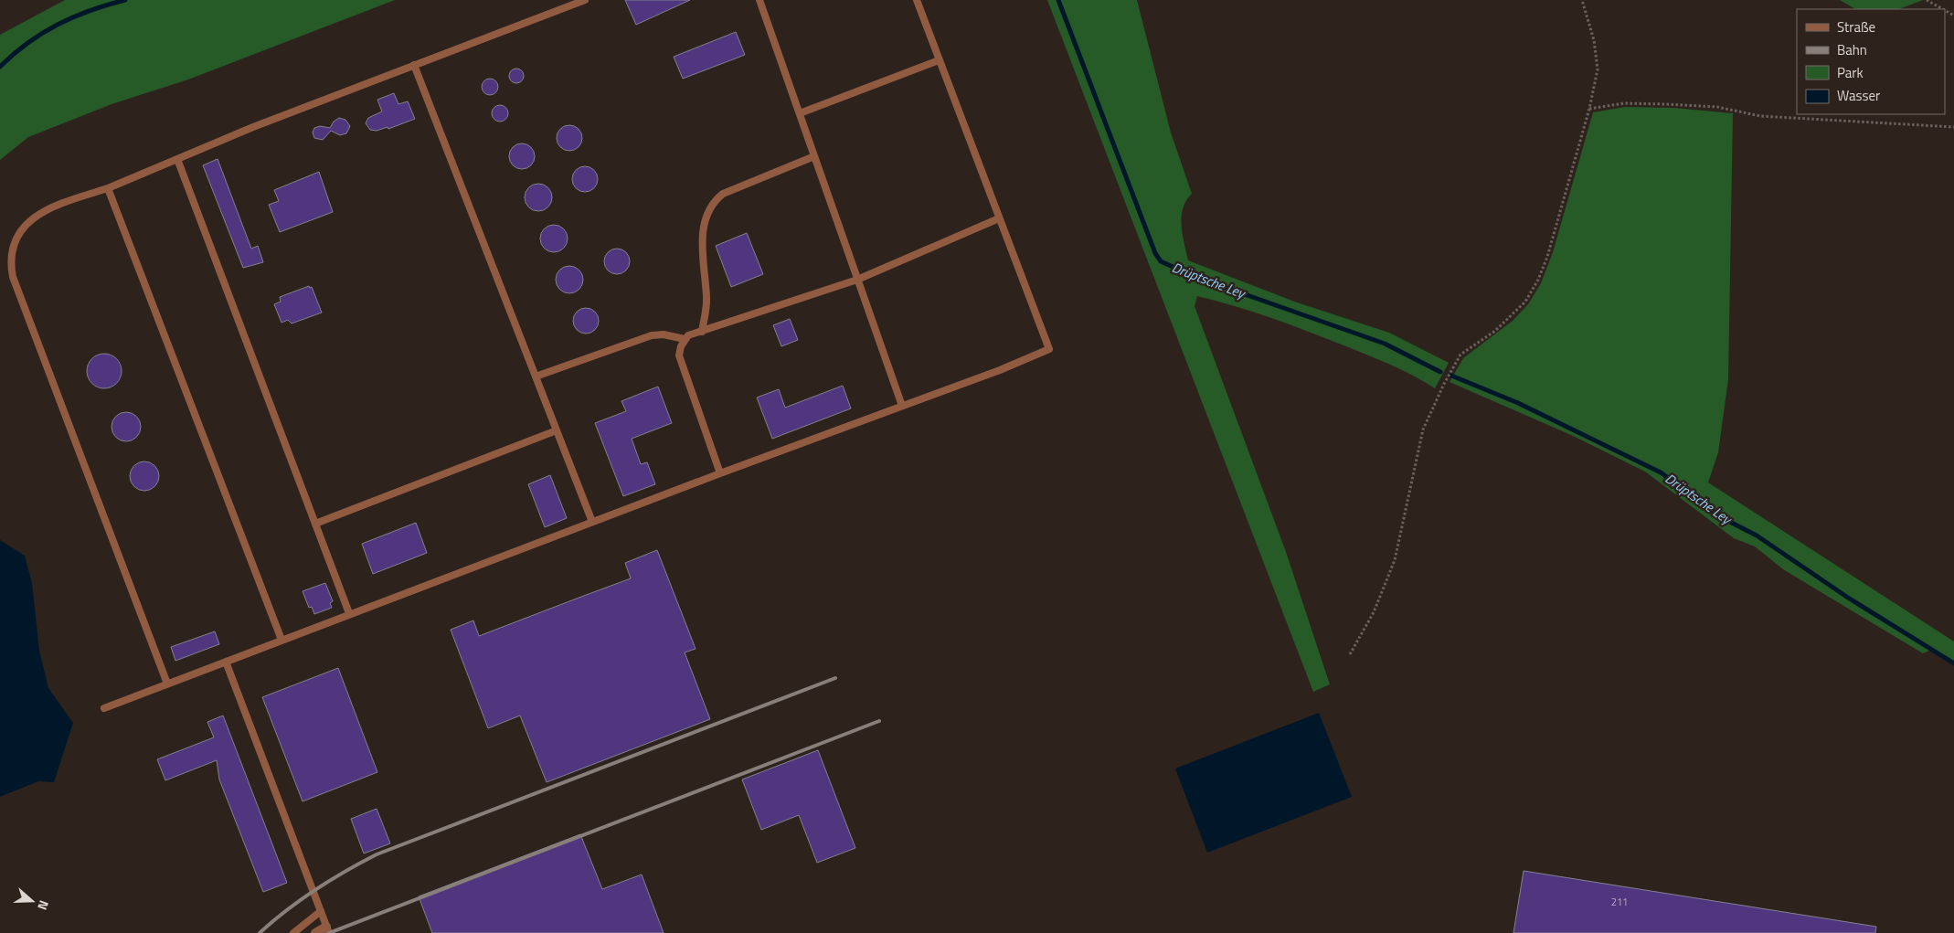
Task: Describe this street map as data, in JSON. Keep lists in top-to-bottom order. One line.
{"water":["Drüptsche Ley"],"house_numbers":["211"],"legend":["Straße","Bahn","Park","Wasser"],"north":"right"}
